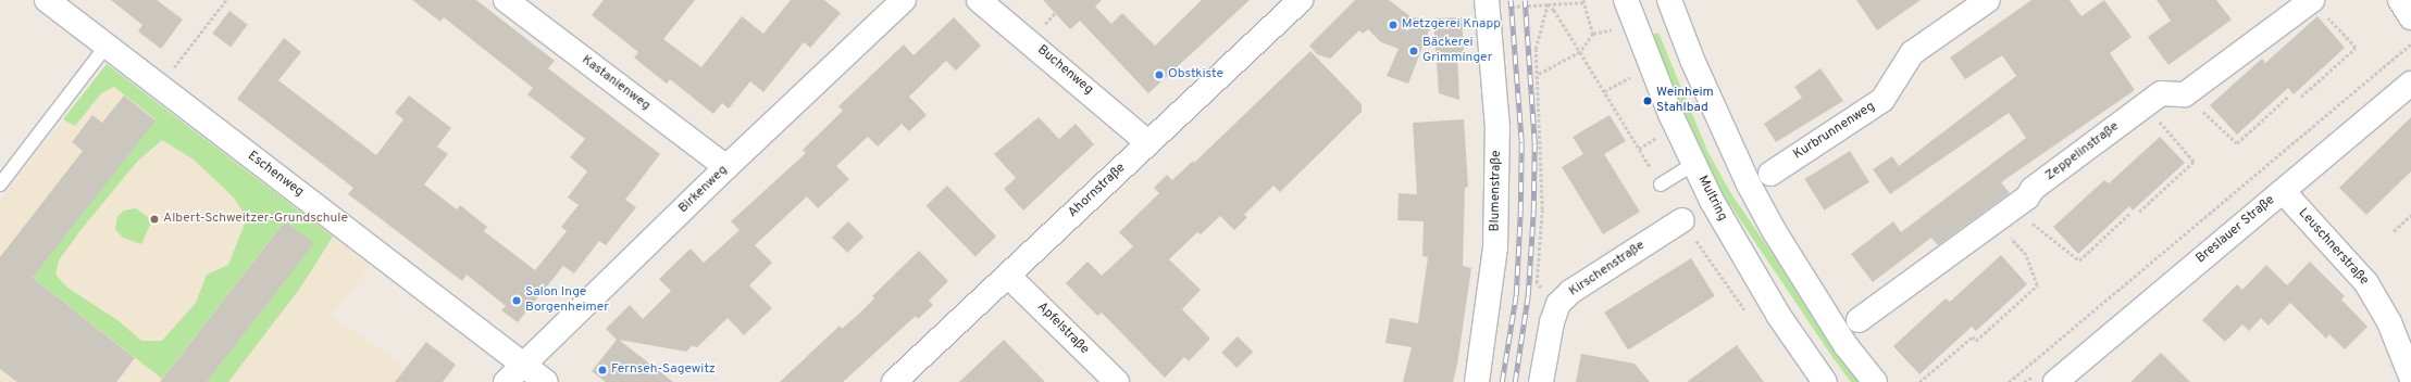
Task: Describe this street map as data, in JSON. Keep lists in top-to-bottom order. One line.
{"streets":{"street":["Buchenweg","Kastanienweg","Kurbrunnenweg","Zeppelinstraße","Eschenweg","Birkenweg","Ahornstraße","Blumenstraße","Multring","Breslauer Straße","Leuschnerstraße","Kirschenstraße","Apfelstraße"]},"crossings":[["Buchenweg","Ahornstraße"],["Kastanienweg","Birkenweg"],["Eschenweg","Birkenweg"],["Ahornstraße","Apfelstraße"],["Breslauer Straße","Leuschnerstraße"]],"places":["Metzgerei Knapp","Bäckerei Grimminger","Obstkiste","Weinheim Stahlbad","Albert-Schweitzer-Grundschule","Salon Inge Borgenheimer","Fernseh-Sagewitz"]}
